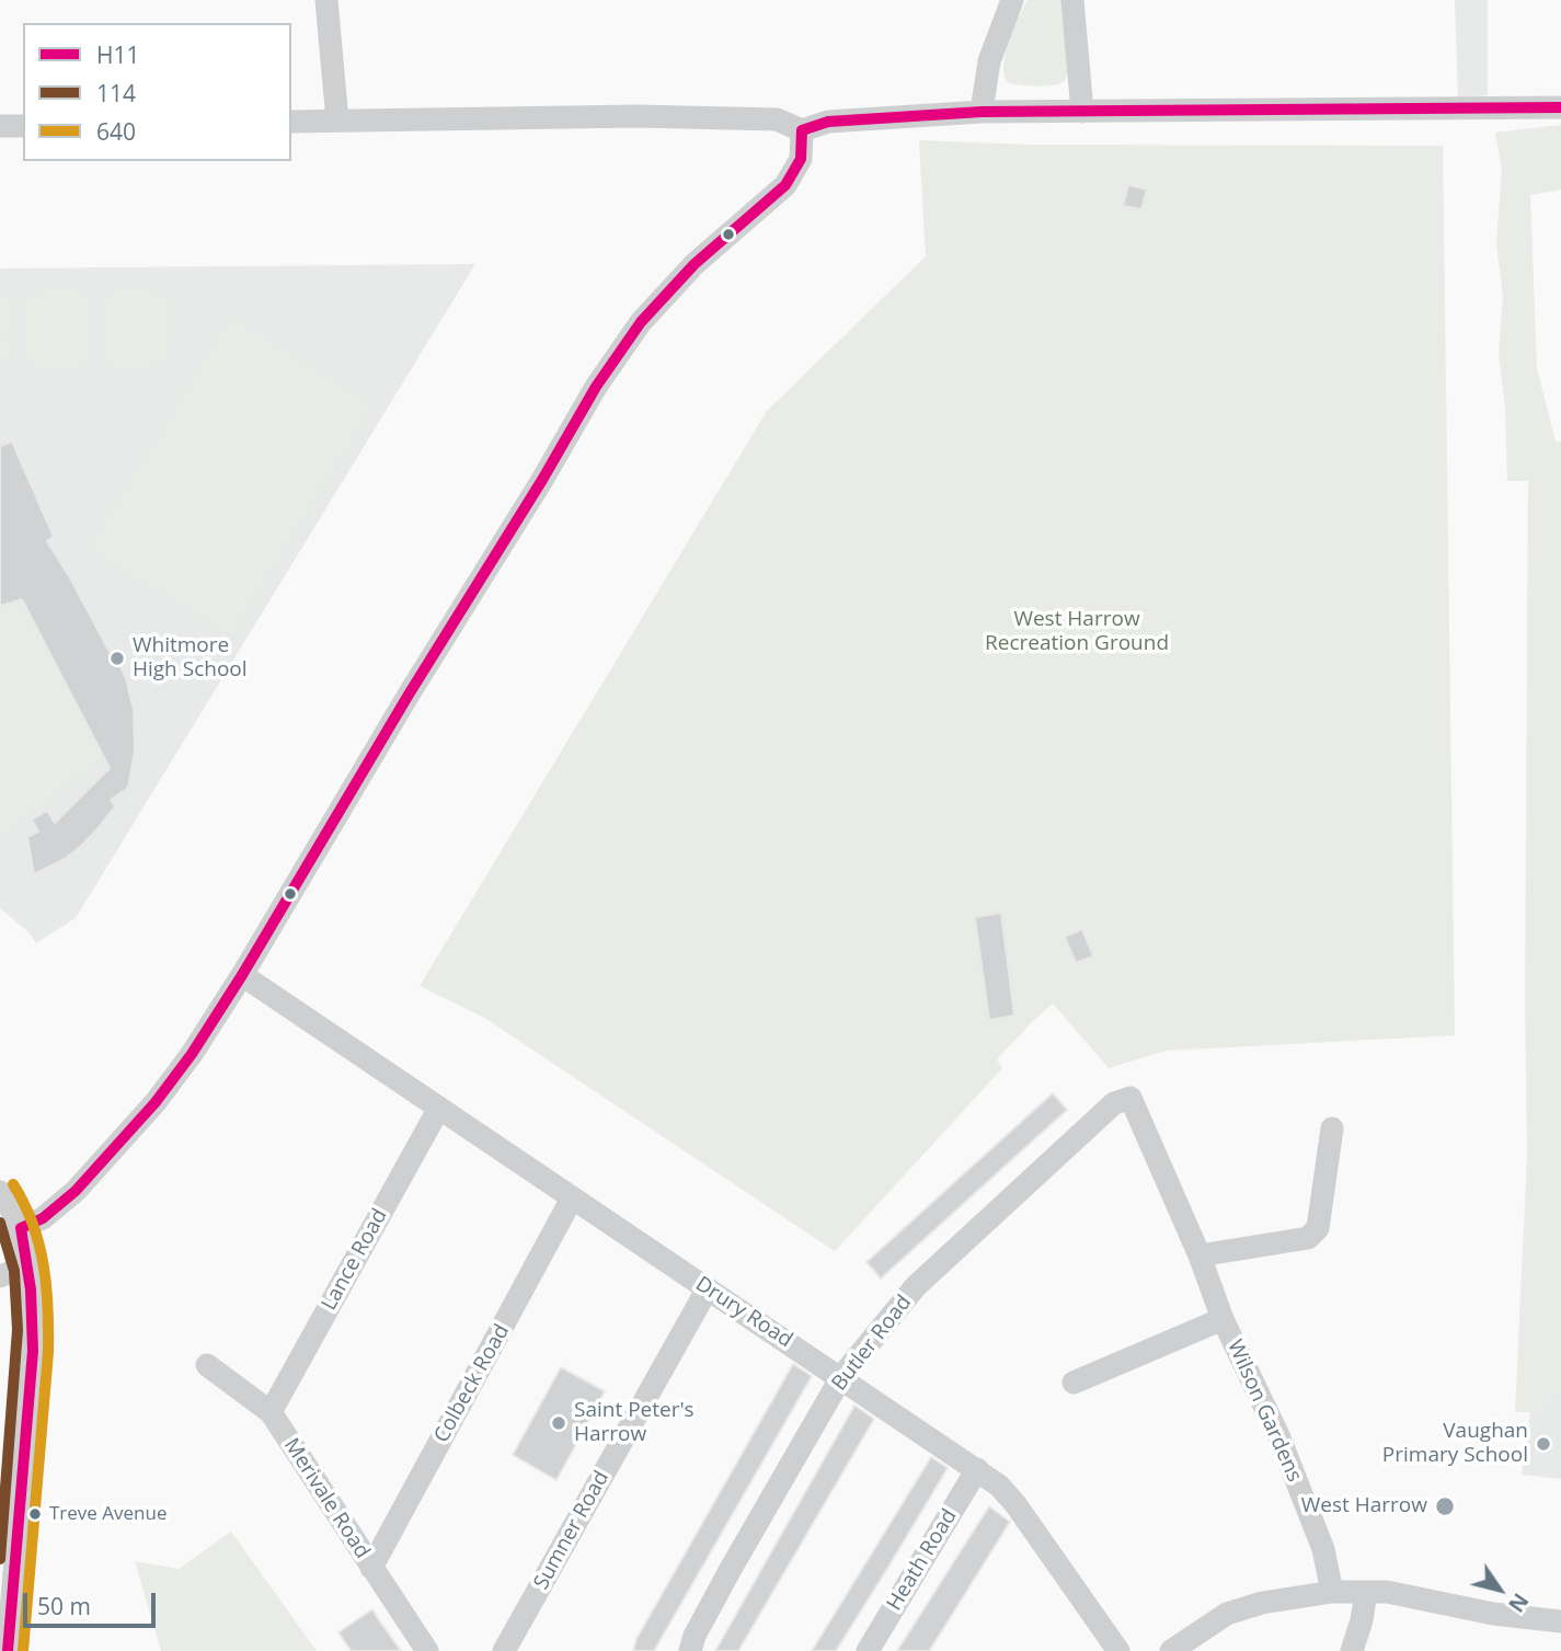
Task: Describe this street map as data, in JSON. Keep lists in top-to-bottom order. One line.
{"streets":{"street":["Lance Road","Drury Road","Butler Road","Colbeck Road","Wilson Gardens","Merivale Road","Sumner Road","Heath Road"]},"crossings":[["Lance Road","Drury Road"],["Lance Road","Merivale Road"],["Drury Road","Butler Road"],["Drury Road","Colbeck Road"],["Drury Road","Sumner Road"],["Drury Road","Heath Road"],["Butler Road","Wilson Gardens"],["Colbeck Road","Merivale Road"]],"parks":["West Harrow Recreation Ground"],"places":["Whitmore High School","Saint Peter's Harrow","Vaughan Primary School","West Harrow","Treve Avenue"],"lines":["transit line H11","transit line 640","transit line 114"],"legend":["H11","114","640"],"scale_bar":"50 m","north":"bottom right"}
